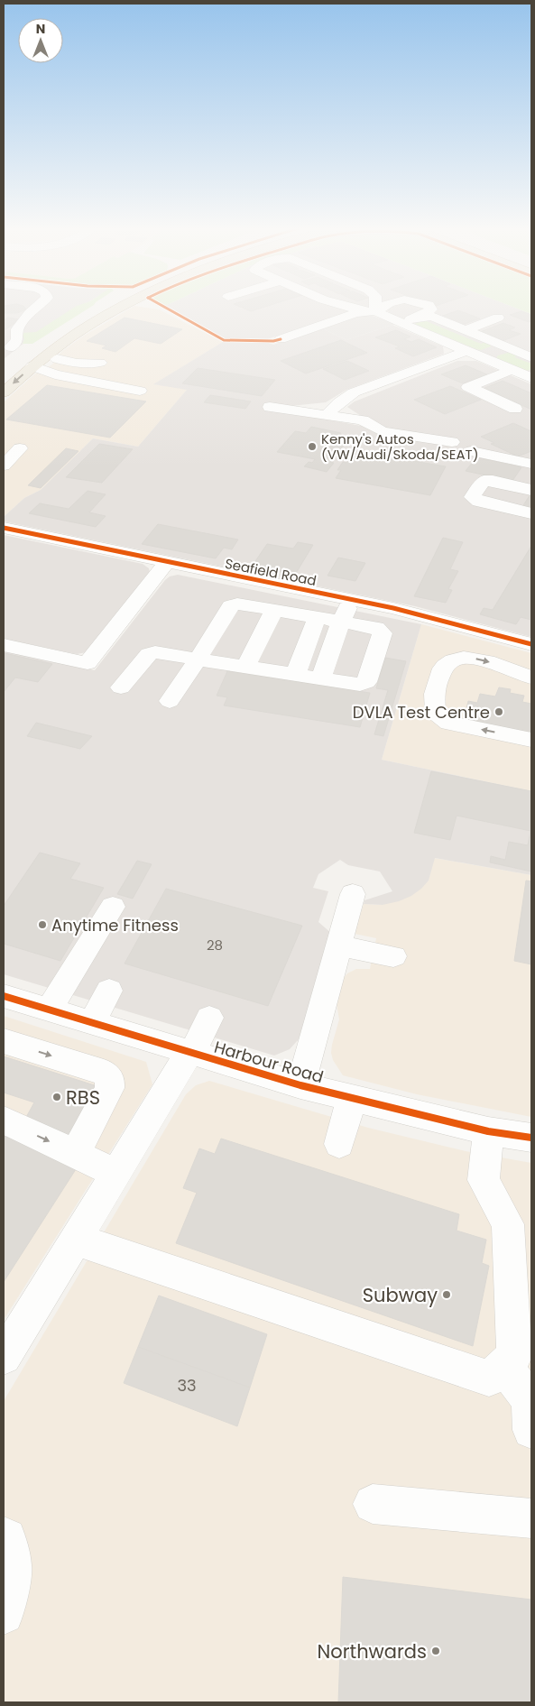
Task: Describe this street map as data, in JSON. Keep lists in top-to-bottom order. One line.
{"streets":{"street":["Seafield Road","Harbour Road"]},"places":["Kenny's Autos (VW/Audi/Skoda/SEAT)","DVLA Test Centre","Anytime Fitness","RBS","Subway","Northwards"],"house_numbers":["28","33"],"north":"top"}
